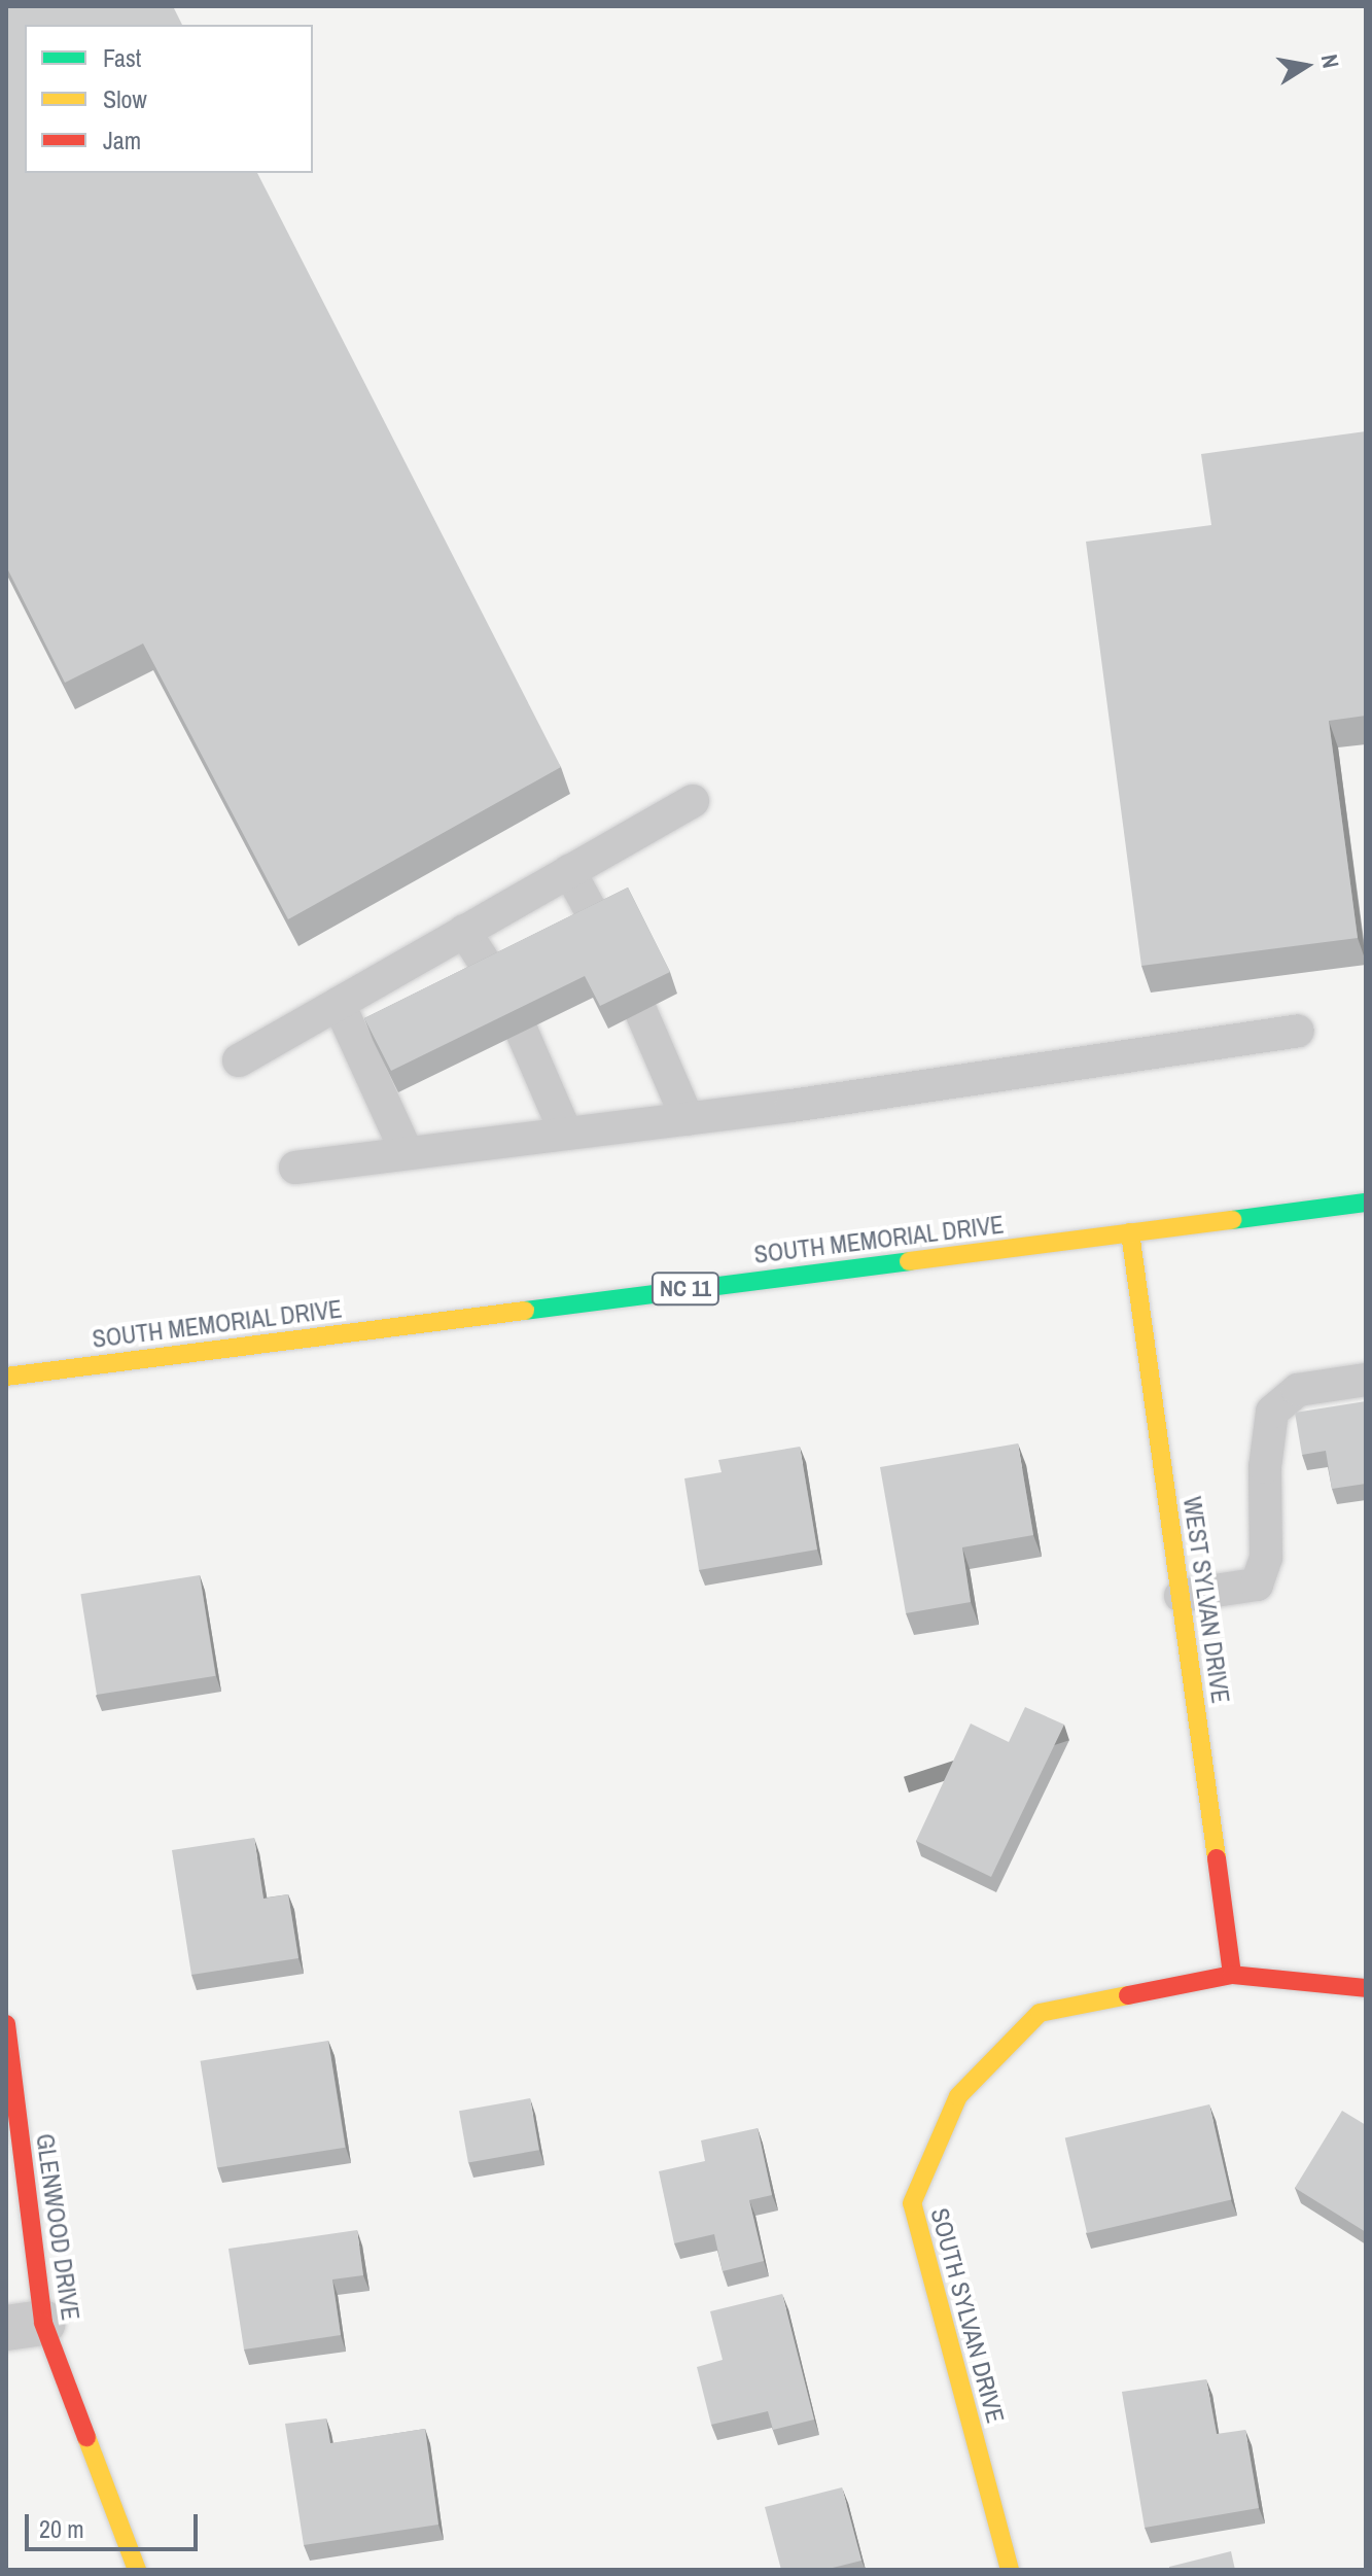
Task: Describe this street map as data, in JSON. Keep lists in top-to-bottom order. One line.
{"streets":{"street":["SOUTH MEMORIAL DRIVE","NC 11","WEST SYLVAN DRIVE","GLENWOOD DRIVE","SOUTH SYLVAN DRIVE"]},"crossings":[["SOUTH MEMORIAL DRIVE","WEST SYLVAN DRIVE"],["WEST SYLVAN DRIVE","SOUTH SYLVAN DRIVE"]],"legend":["Fast","Slow","Jam"],"scale_bar":"20 m","north":"right"}
